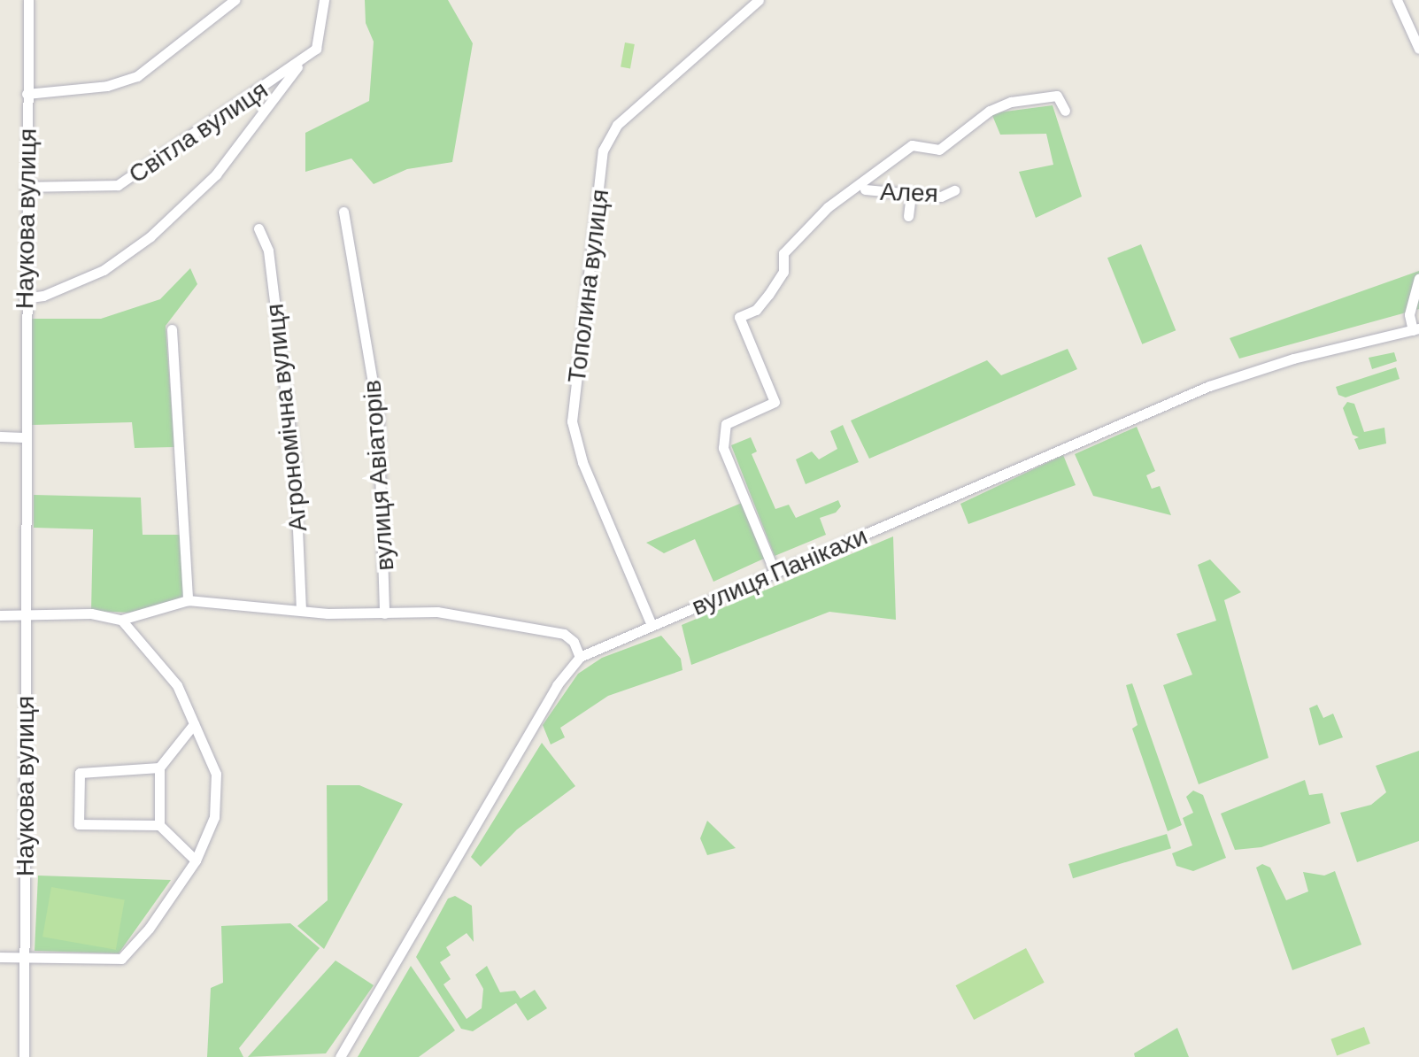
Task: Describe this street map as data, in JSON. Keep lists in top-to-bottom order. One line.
{"streets":{"street":["Світла вулиця","Алея","Наукова вулиця","Тополина вулиця","Агрономічна вулиця","вулиця Авіаторів","вулиця Панікахи"]},"crossings":[["Світла вулиця","Наукова вулиця"],["Тополина вулиця","вулиця Панікахи"]]}
